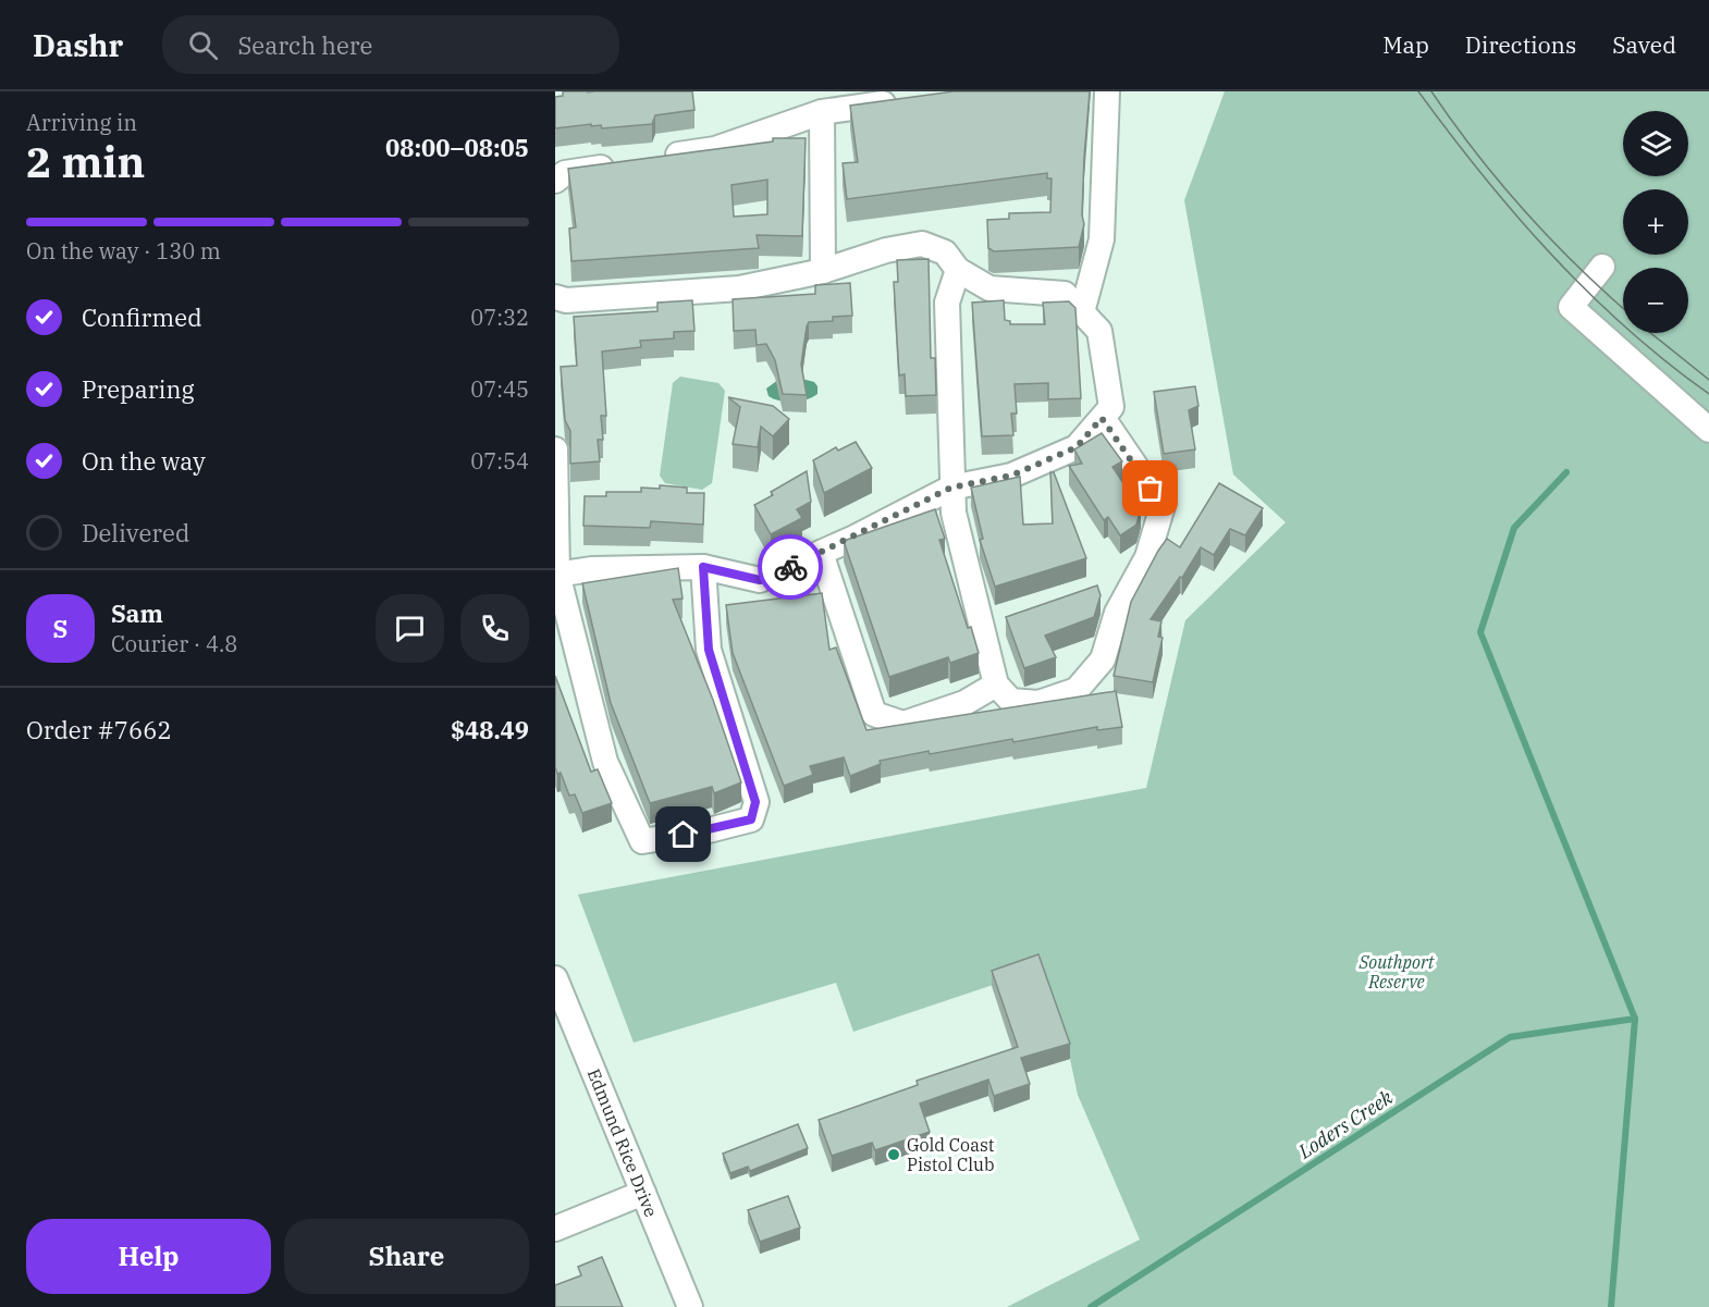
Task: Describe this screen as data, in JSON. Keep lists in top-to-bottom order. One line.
{"streets":{"street":["Edmund Rice Drive"]},"water":["Loders Creek"],"parks":["Southport Reserve"],"places":["Gold Coast Pistol Club"],"page":{"header":"Dashr","search":"Search here","nav":["Map","Directions","Saved"],"heading":["2 min","Arriving in","08:00–08:05"],"panel":["Sam","Courier · 4.8","Order #7662","$48.49"],"map_buttons":["+","−"],"bar":"On the way · 130 m","list":[["Confirmed","07:32"],["Preparing","07:45"],["On the way","07:54"],"Delivered"],"round":"S","buttons":["Help","Share"]}}
